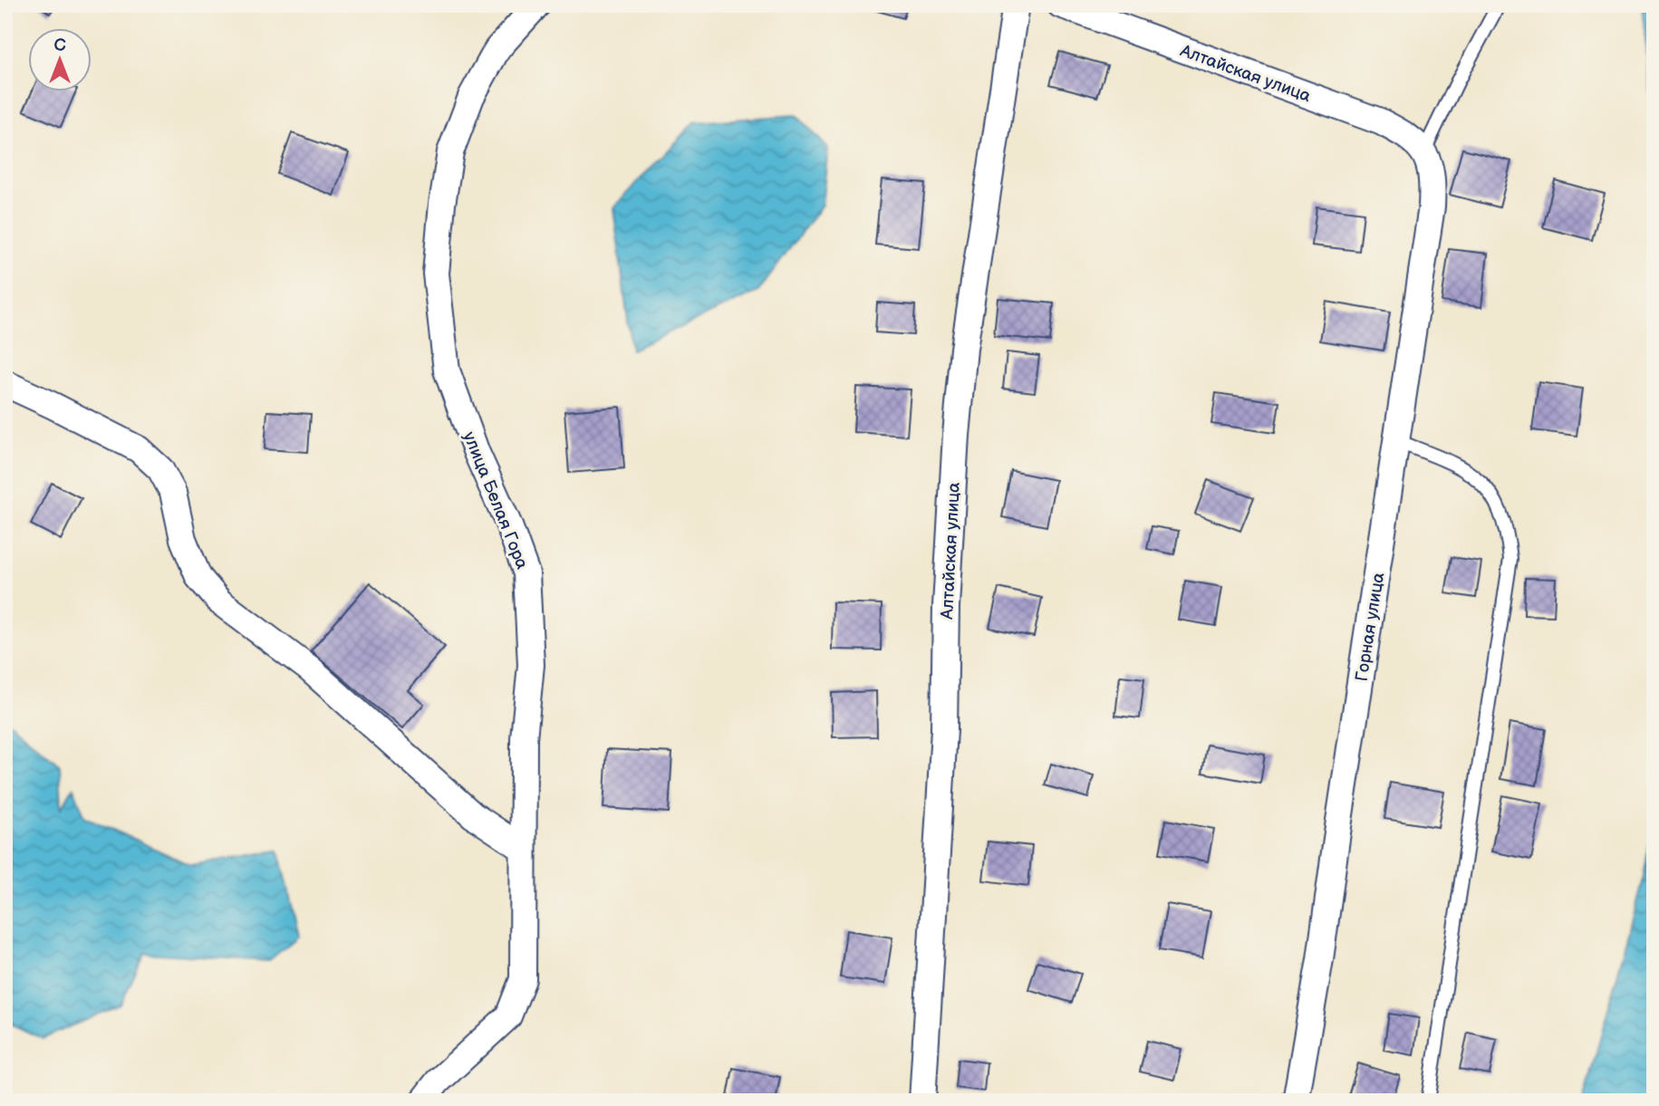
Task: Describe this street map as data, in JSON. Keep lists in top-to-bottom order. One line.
{"streets":{"street":["Алтайская улица","улица Белая Гора","Горная улица"]},"crossings":[["Алтайская улица","Горная улица"]],"north":"top"}
